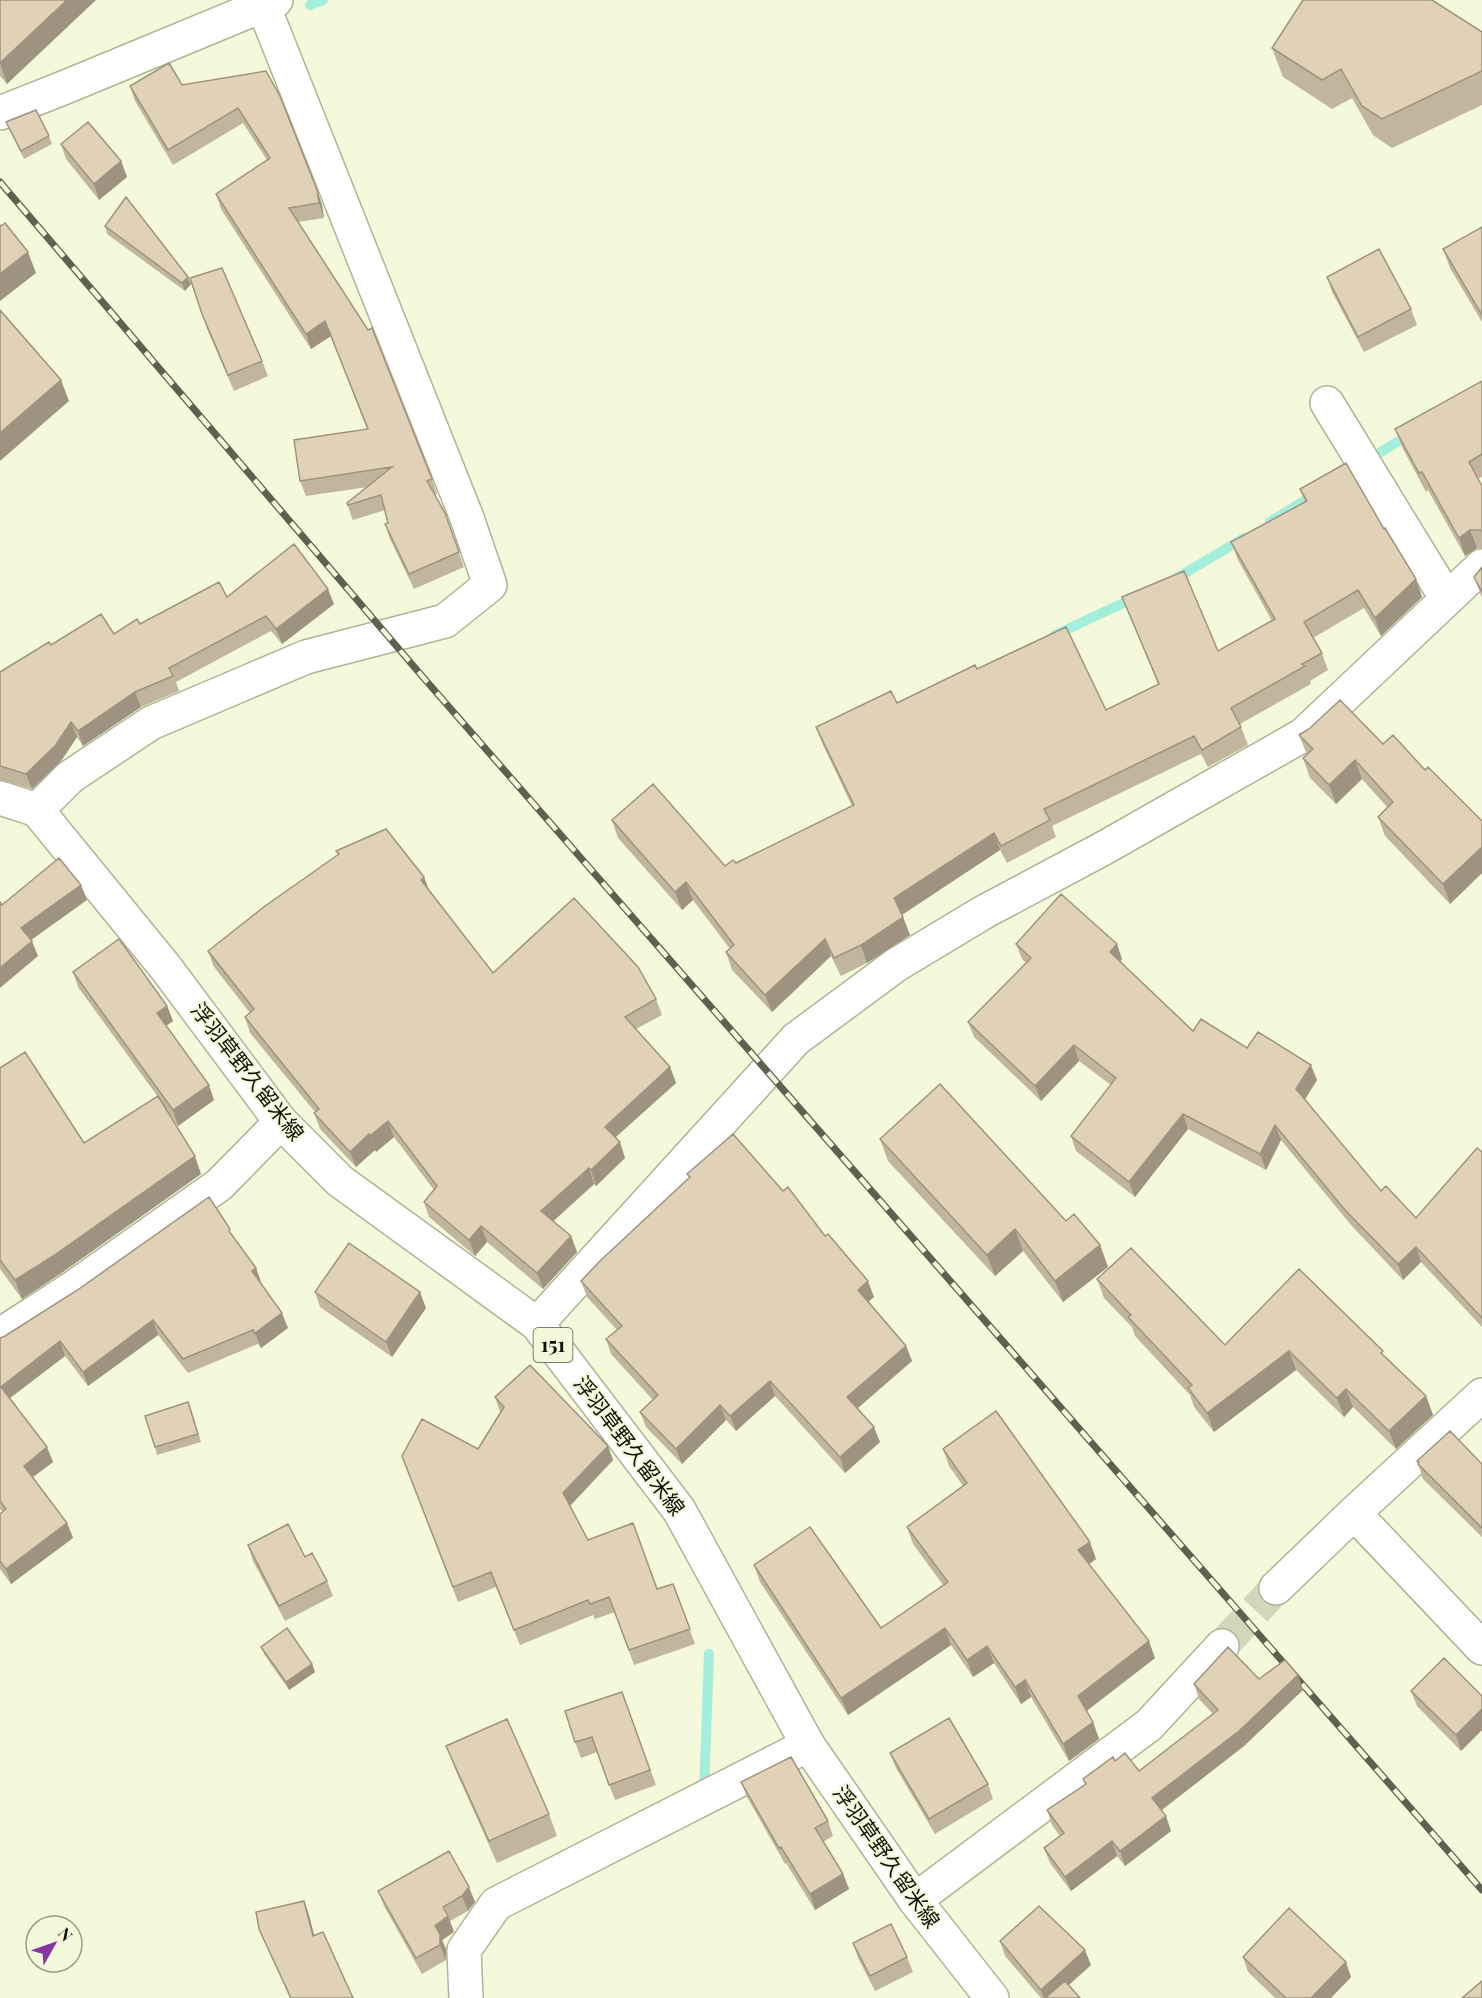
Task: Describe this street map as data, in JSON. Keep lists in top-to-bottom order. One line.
{"streets":{"street":["浮羽草野久留米線","151"]},"north":"top right"}
